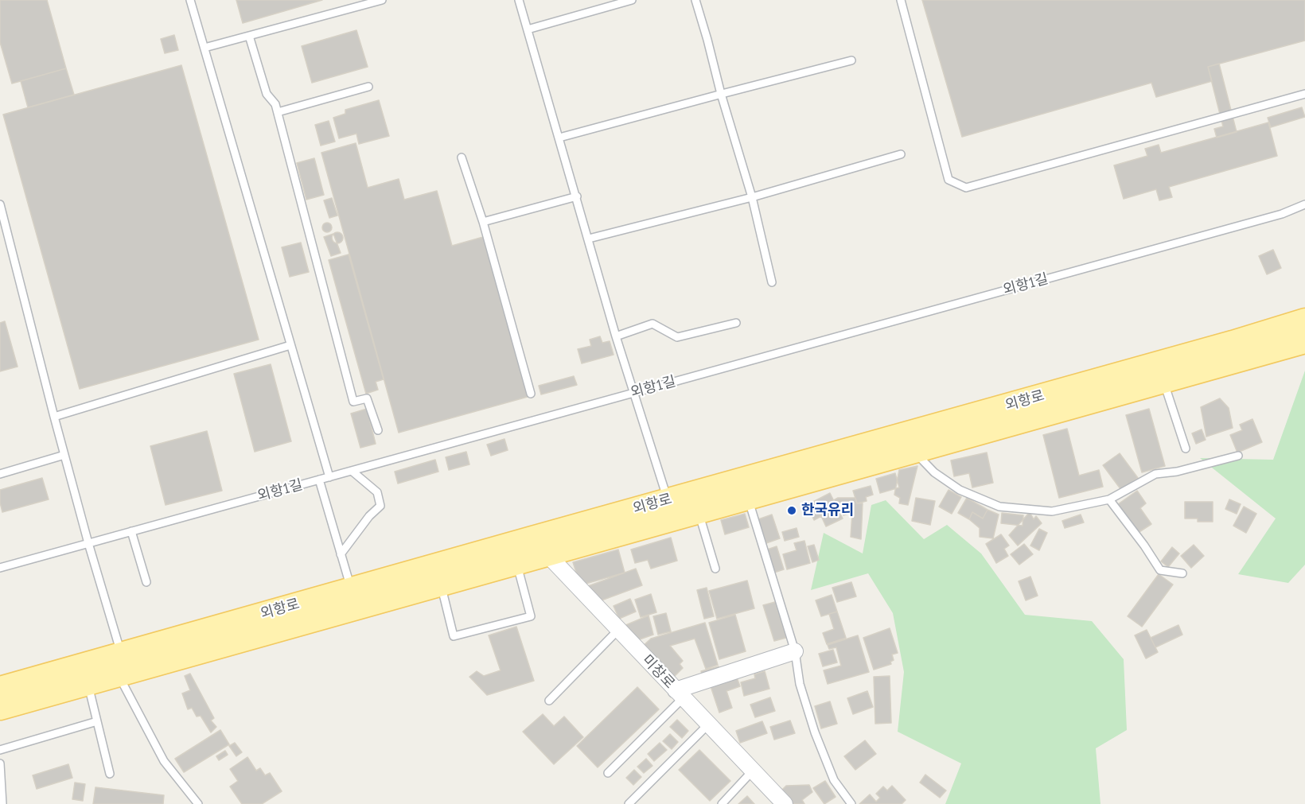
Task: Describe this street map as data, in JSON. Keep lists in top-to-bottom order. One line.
{"streets":{"main road":["외항로"],"street":["미창로"],"lane":["외항1길"]},"crossings":[["외항로","미창로"]],"places":["한국유리"]}
